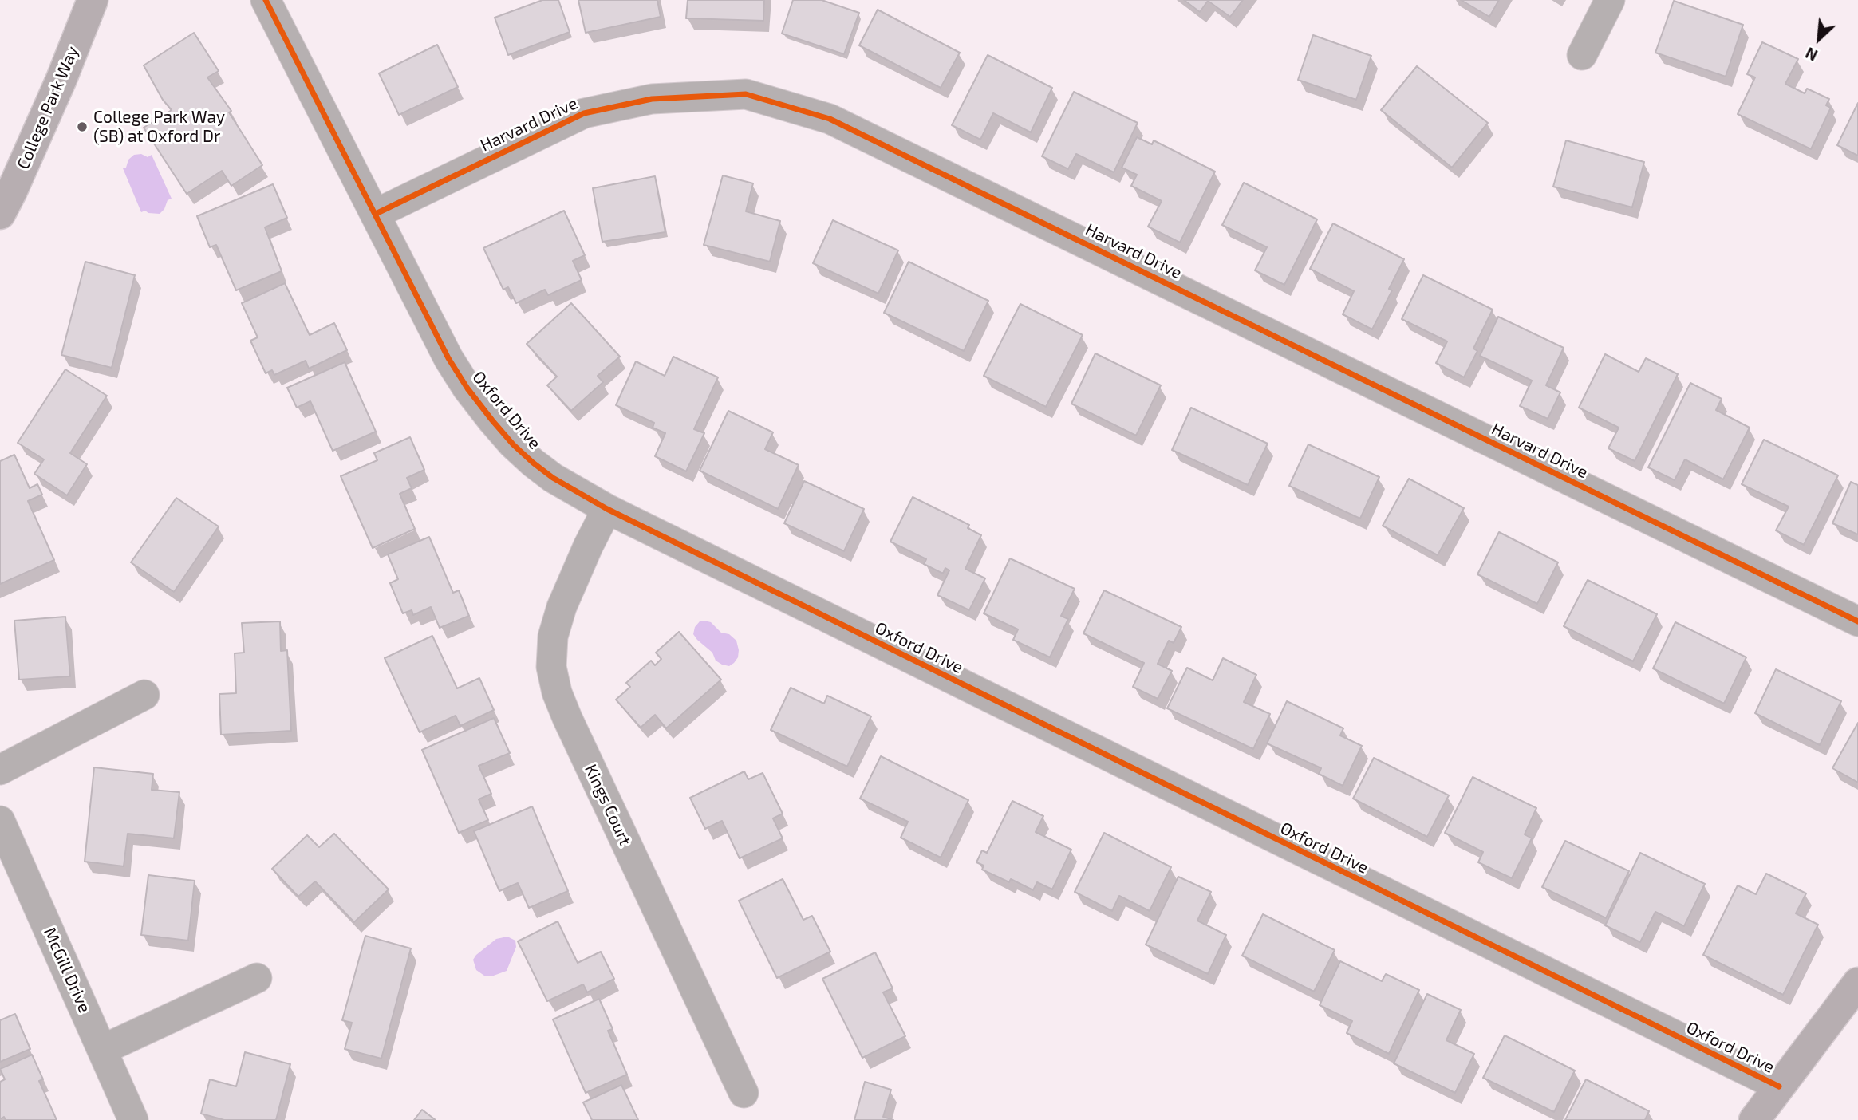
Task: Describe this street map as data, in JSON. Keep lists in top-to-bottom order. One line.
{"streets":{"street":["College Park Way","Harvard Drive","Oxford Drive","Kings Court","McGill Drive"]},"crossings":[["Harvard Drive","Oxford Drive"],["Oxford Drive","Kings Court"]],"places":["College Park Way (SB) at Oxford Dr"],"north":"bottom left"}
